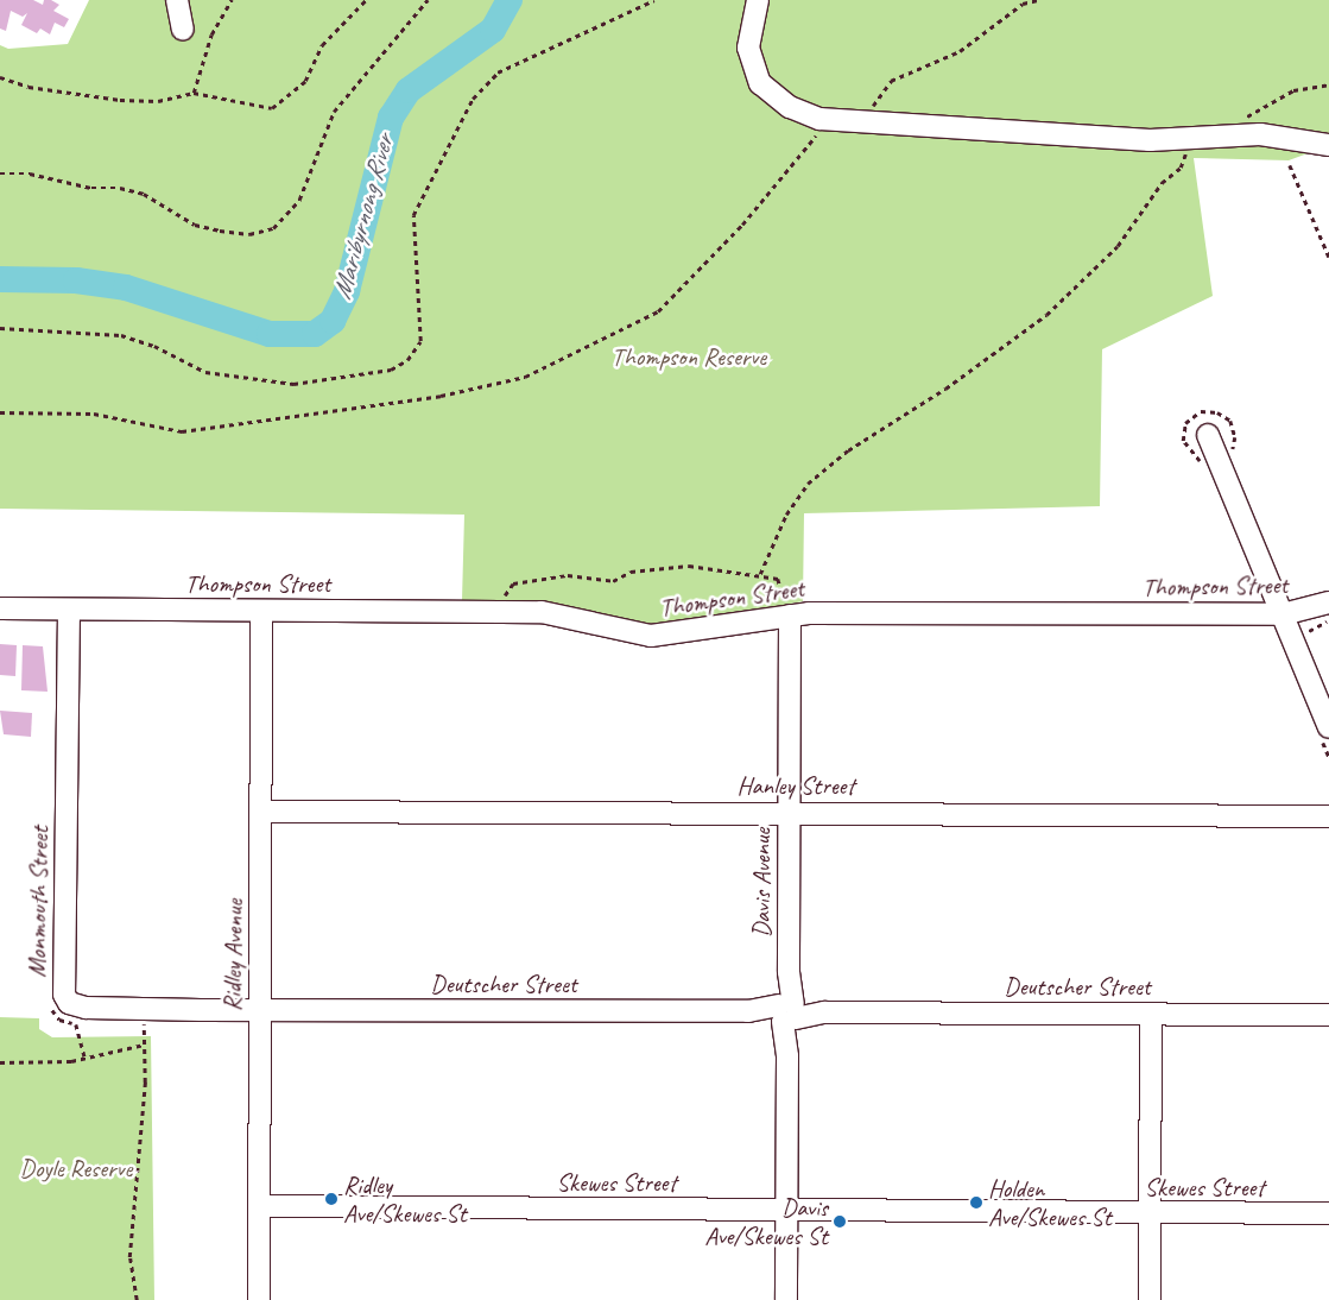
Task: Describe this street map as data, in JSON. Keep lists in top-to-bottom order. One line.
{"streets":{"street":["Thompson Street","Hanley Street","Davis Avenue","Monmouth Street","Ridley Avenue","Deutscher Street","Skewes Street"]},"crossings":[["Thompson Street","Davis Avenue"],["Thompson Street","Monmouth Street"],["Thompson Street","Ridley Avenue"],["Hanley Street","Davis Avenue"],["Hanley Street","Ridley Avenue"],["Davis Avenue","Deutscher Street"],["Davis Avenue","Skewes Street"],["Monmouth Street","Ridley Avenue"],["Monmouth Street","Deutscher Street"],["Ridley Avenue","Deutscher Street"],["Ridley Avenue","Skewes Street"]],"water":["Maribyrnong River"],"parks":["Thompson Reserve","Doyle Reserve"],"places":["Ridley Ave/Skewes St","Holden Ave/Skewes St","Davis Ave/Skewes St"]}
